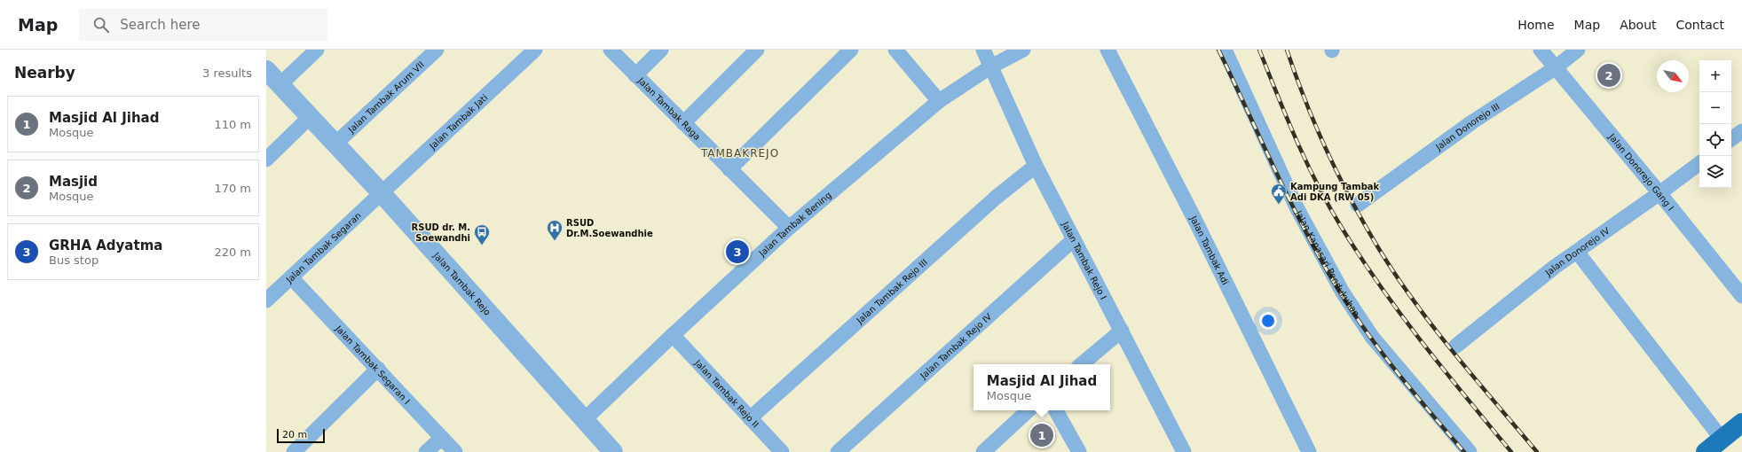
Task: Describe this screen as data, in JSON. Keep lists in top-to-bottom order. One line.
{"streets":{"street":["Jalan Tambak Arum VII","Jalan Tambak Raga","Jalan Tambak Jati","Jalan Donorejo III","Jalan Donorejo Gang I","Jalan Tambak Bening","Jalan Tambak Segaran","Jalan Tambak Adi","Jalan Donorejo IV","Jalan Tambak Rejo I","Jalan Kapasari Pendukuhan","Jalan Tambak Rejo","Jalan Tambak Rejo III","Jalan Tambak Rejo IV","Jalan Tambak Segaran I","Jalan Tambak Rejo II"]},"crossings":[["Jalan Tambak Arum VII","Jalan Tambak Rejo"],["Jalan Tambak Raga","Jalan Tambak Bening"],["Jalan Tambak Jati","Jalan Tambak Segaran"],["Jalan Tambak Jati","Jalan Tambak Rejo"],["Jalan Donorejo III","Jalan Donorejo Gang I"],["Jalan Donorejo Gang I","Jalan Donorejo IV"],["Jalan Tambak Bening","Jalan Tambak Rejo I"],["Jalan Tambak Bening","Jalan Tambak Rejo"],["Jalan Tambak Bening","Jalan Tambak Rejo II"],["Jalan Tambak Segaran","Jalan Tambak Rejo"],["Jalan Tambak Segaran","Jalan Tambak Segaran I"],["Jalan Tambak Rejo I","Jalan Tambak Rejo III"],["Jalan Tambak Rejo I","Jalan Tambak Rejo IV"],["Jalan Tambak Rejo III","Jalan Tambak Rejo II"]],"districts":["TAMBAKREJO"],"places":{"public building":["Kampung Tambak Adi DKA (RW 05)"],"hospital":["RSUD Dr.M.Soewandhie"],"bus stop":["RSUD dr. M. Soewandhi"]},"scale_bar":"20 m","north":"bottom right","page":{"header":"Map","search":"Search here","nav":["Home","Map","About","Contact"],"heading":["Nearby","3 results"],"map_buttons":["+","−"],"pins":["2","3","1"],"list":[{"mark":"1","name":"Masjid Al Jihad","note":"Mosque","value":"110 m"},{"mark":"2","name":"Masjid","note":"Mosque","value":"170 m"},{"mark":"3","name":"GRHA Adyatma","note":"Bus stop","value":"220 m"}],"popup":["Masjid Al Jihad","Mosque"],"scale":"20 m"}}
